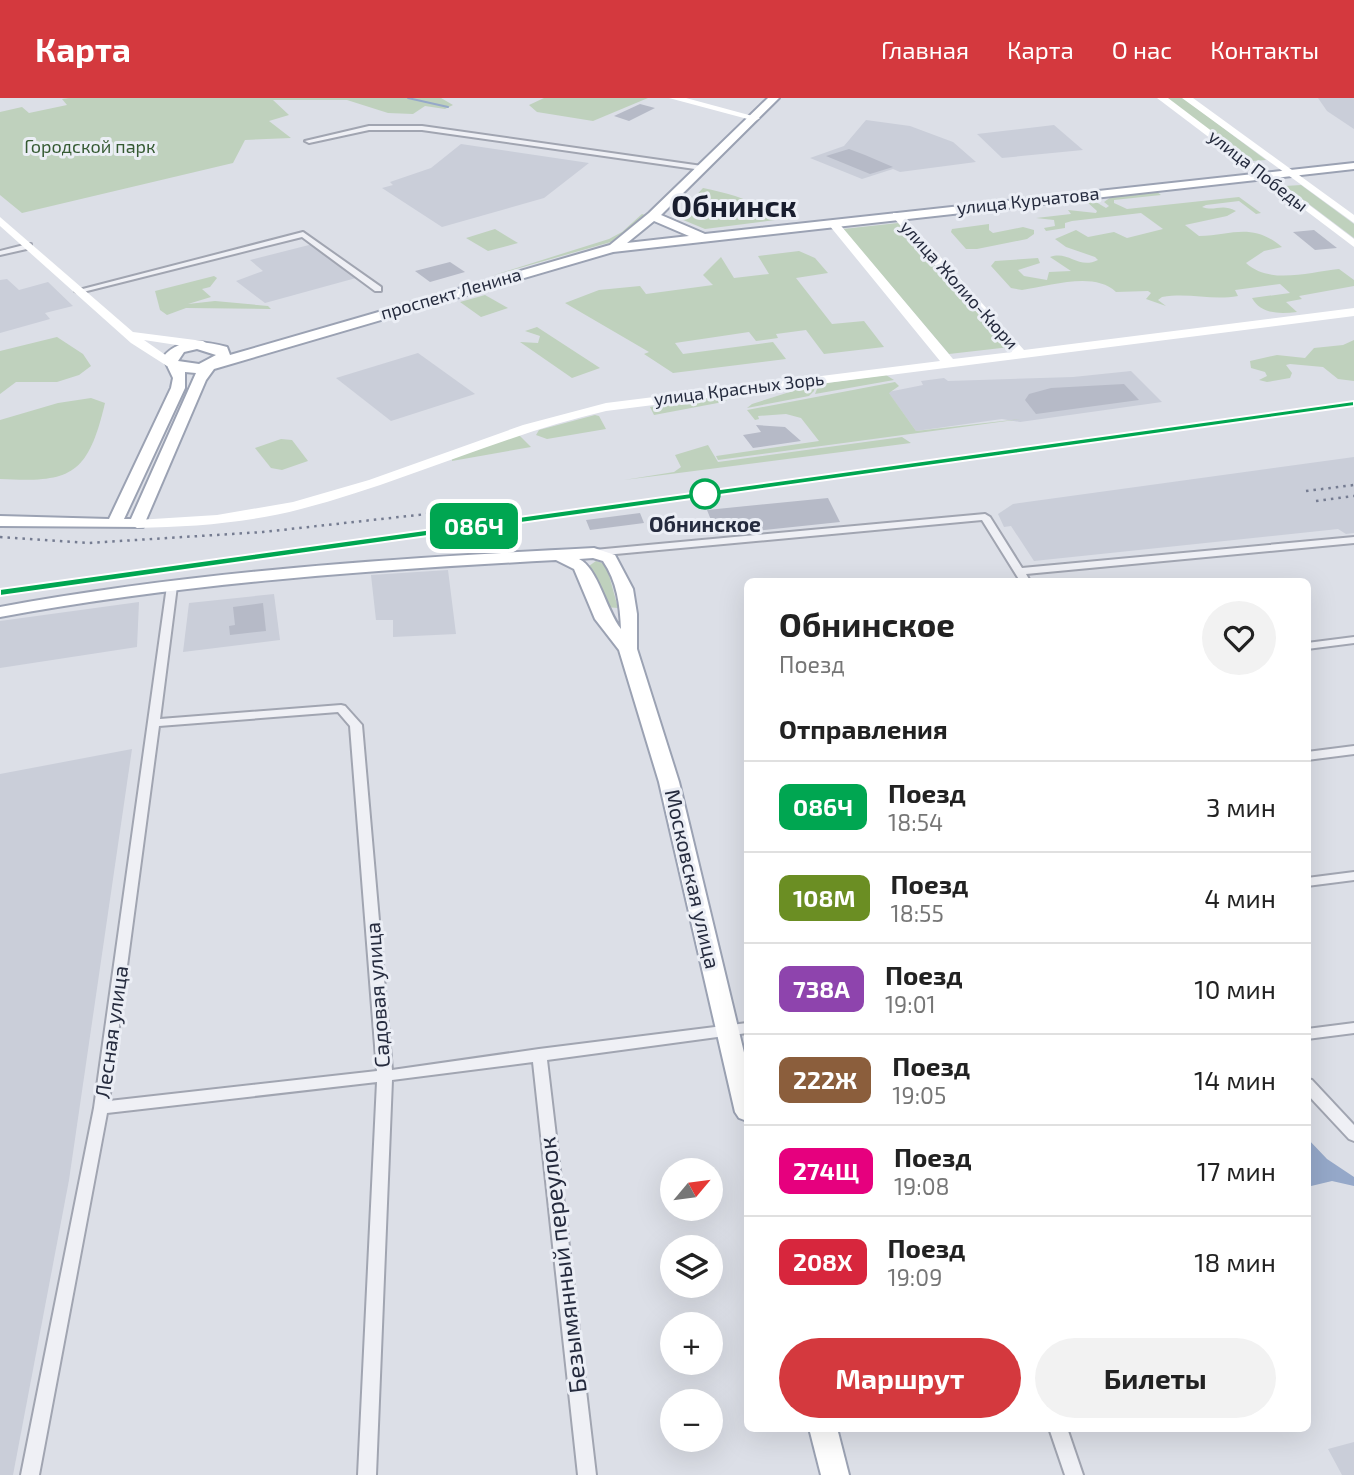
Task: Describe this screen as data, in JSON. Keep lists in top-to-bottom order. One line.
{"streets":{"main road":["улица Курчатова","проспект Ленина","Московская улица"],"street":["улица Победы","улица Жолио-Кюри","улица Красных Зорь","Садовая улица","Лесная улица","Безымянный переулок"]},"crossings":[["улица Победы","улица Курчатова"],["улица Курчатова","улица Жолио-Кюри"],["улица Курчатова","проспект Ленина"],["улица Жолио-Кюри","улица Красных Зорь"],["Садовая улица","Лесная улица"]],"districts":["Обнинск"],"parks":["Городской парк"],"places":["Обнинское"],"north":"top right","page":{"header":"Карта","nav":["Главная","Карта","О нас","Контакты"],"on_map":"086Ч","heading":[["Обнинское","Поезд"],"Отправления"],"list":[{"mark":"086Ч","name":"Поезд","note":"18:54","value":"3 мин"},{"mark":"108М","name":"Поезд","note":"18:55","value":"4 мин"},{"mark":"738А","name":"Поезд","note":"19:01","value":"10 мин"},{"mark":"222Ж","name":"Поезд","note":"19:05","value":"14 мин"},{"mark":"274Щ","name":"Поезд","note":"19:08","value":"17 мин"},{"mark":"208Х","name":"Поезд","note":"19:09","value":"18 мин"}],"map_buttons":["+","−"],"buttons":["Маршрут","Билеты"]}}
